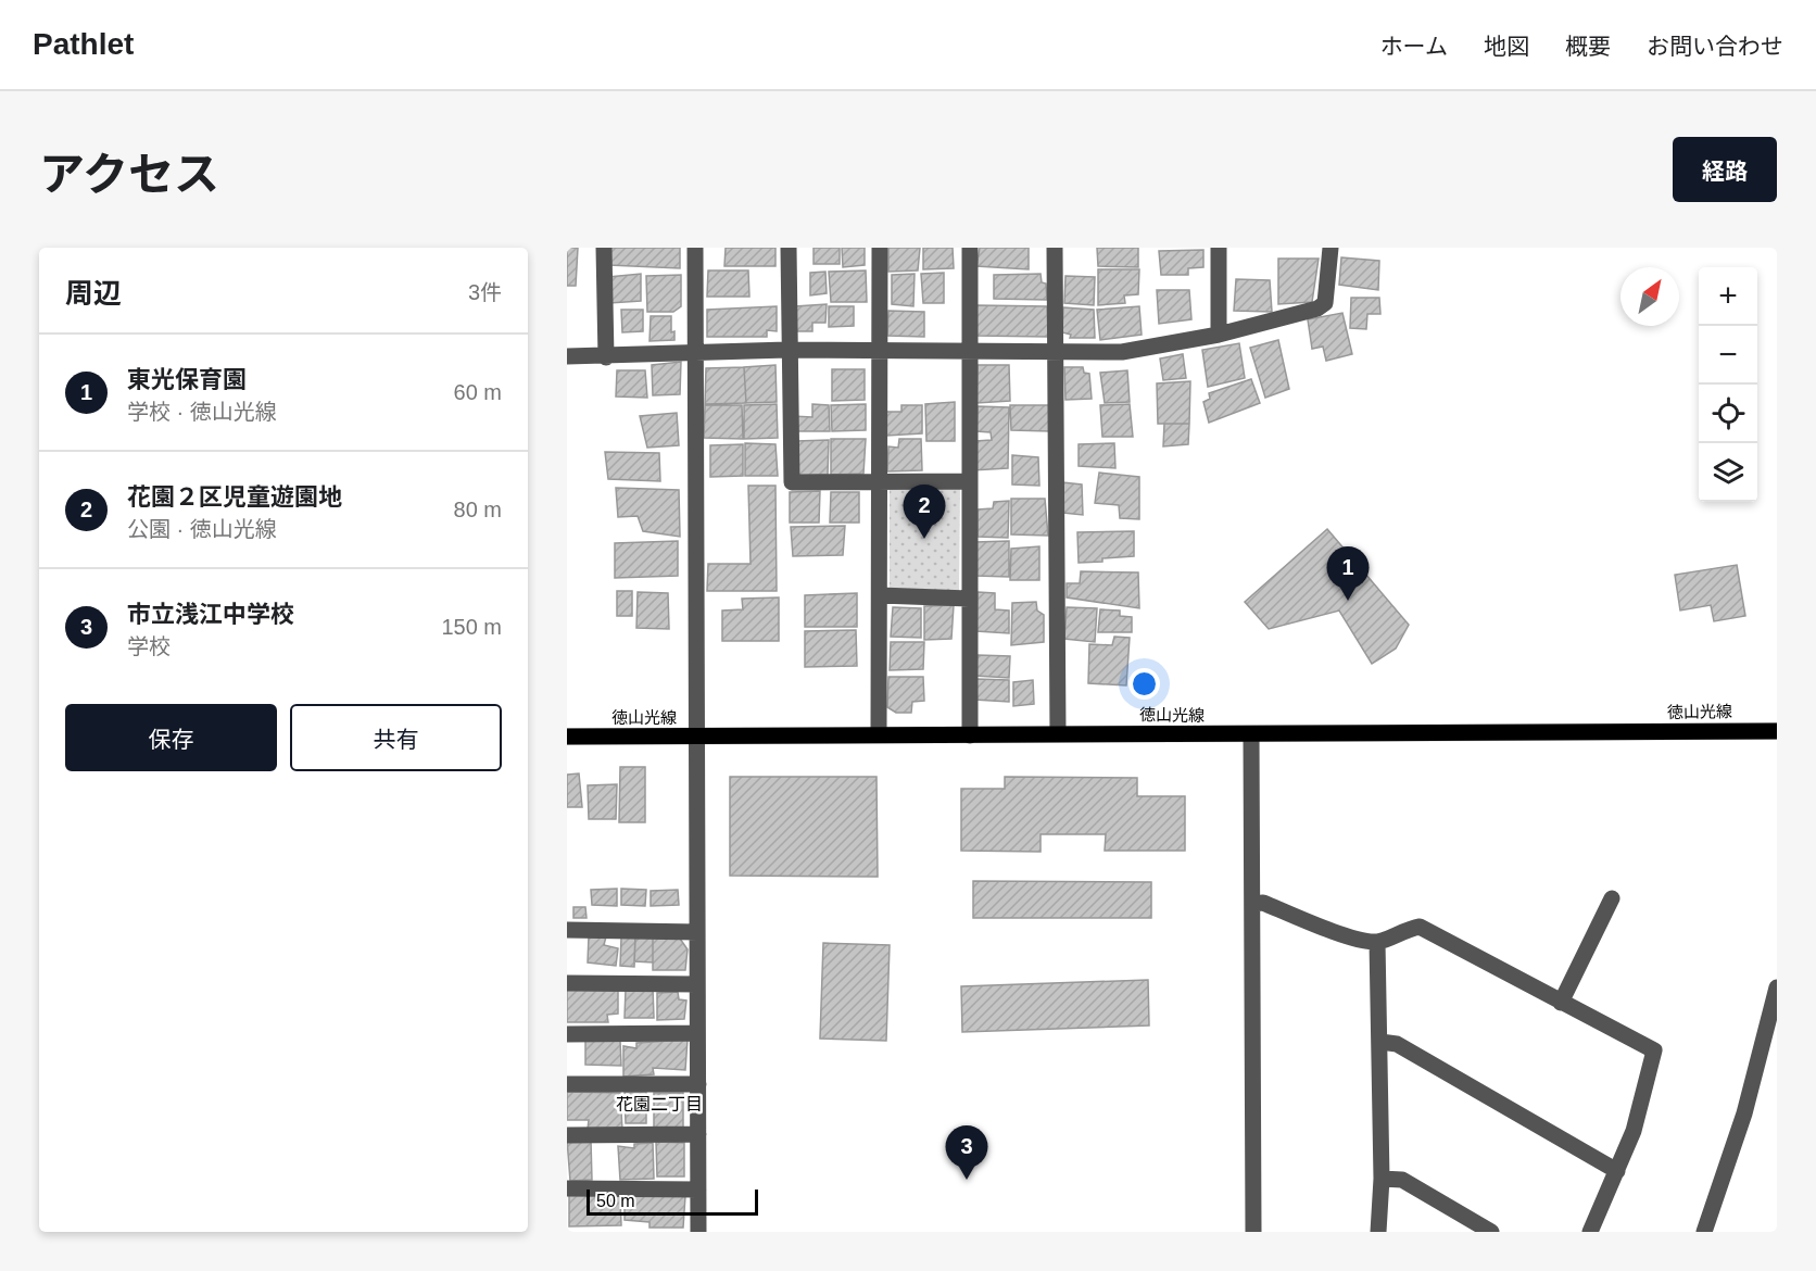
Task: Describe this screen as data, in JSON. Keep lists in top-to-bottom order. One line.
{"streets":{"main road":["徳山光線"]},"districts":["花園二丁目"],"scale_bar":"50 m","north":"top right","page":{"header":"Pathlet","nav":["ホーム","地図","概要","お問い合わせ"],"title":"アクセス","buttons":["経路",["保存","共有"]],"heading":["周辺","3件"],"map_buttons":["+","−"],"list":[{"mark":"1","name":"東光保育園","note":"学校 · 徳山光線","value":"60 m"},{"mark":"2","name":"花園２区児童遊園地","note":"公園 · 徳山光線","value":"80 m"},{"mark":"3","name":"市立浅江中学校","note":"学校","value":"150 m"}],"pins":["2","1","3"],"scale":"50 m"}}
